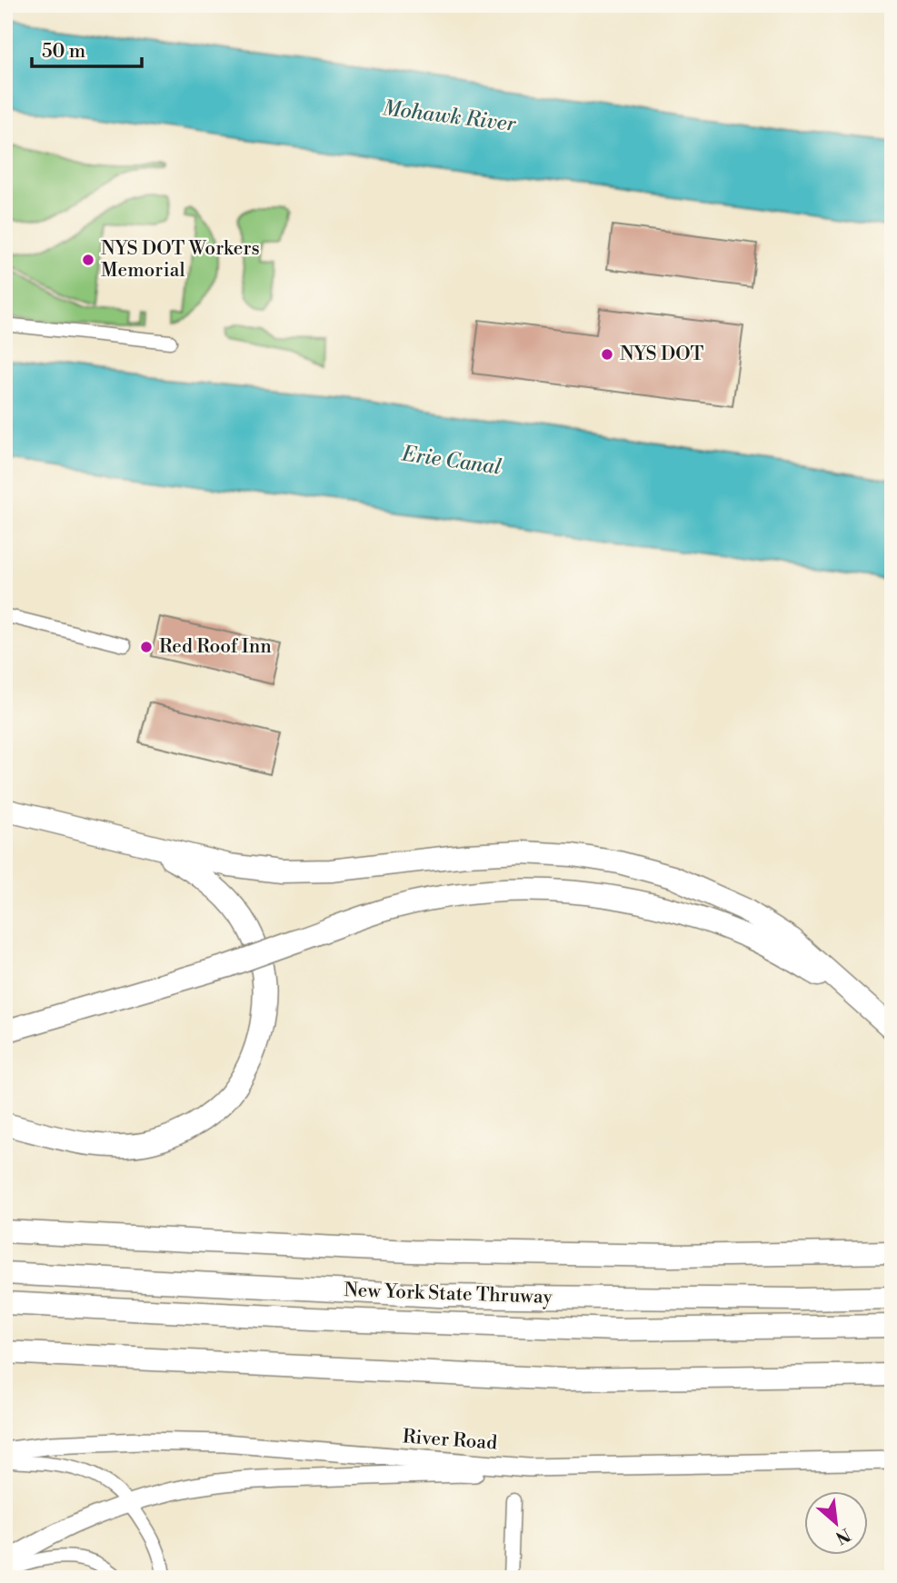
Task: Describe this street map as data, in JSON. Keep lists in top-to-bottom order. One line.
{"streets":{"highway":["New York State Thruway"],"main road":["River Road"]},"water":["Mohawk River","Erie Canal"],"places":["NYS DOT Workers Memorial","NYS DOT","Red Roof Inn"],"scale_bar":"50 m","north":"bottom right"}
